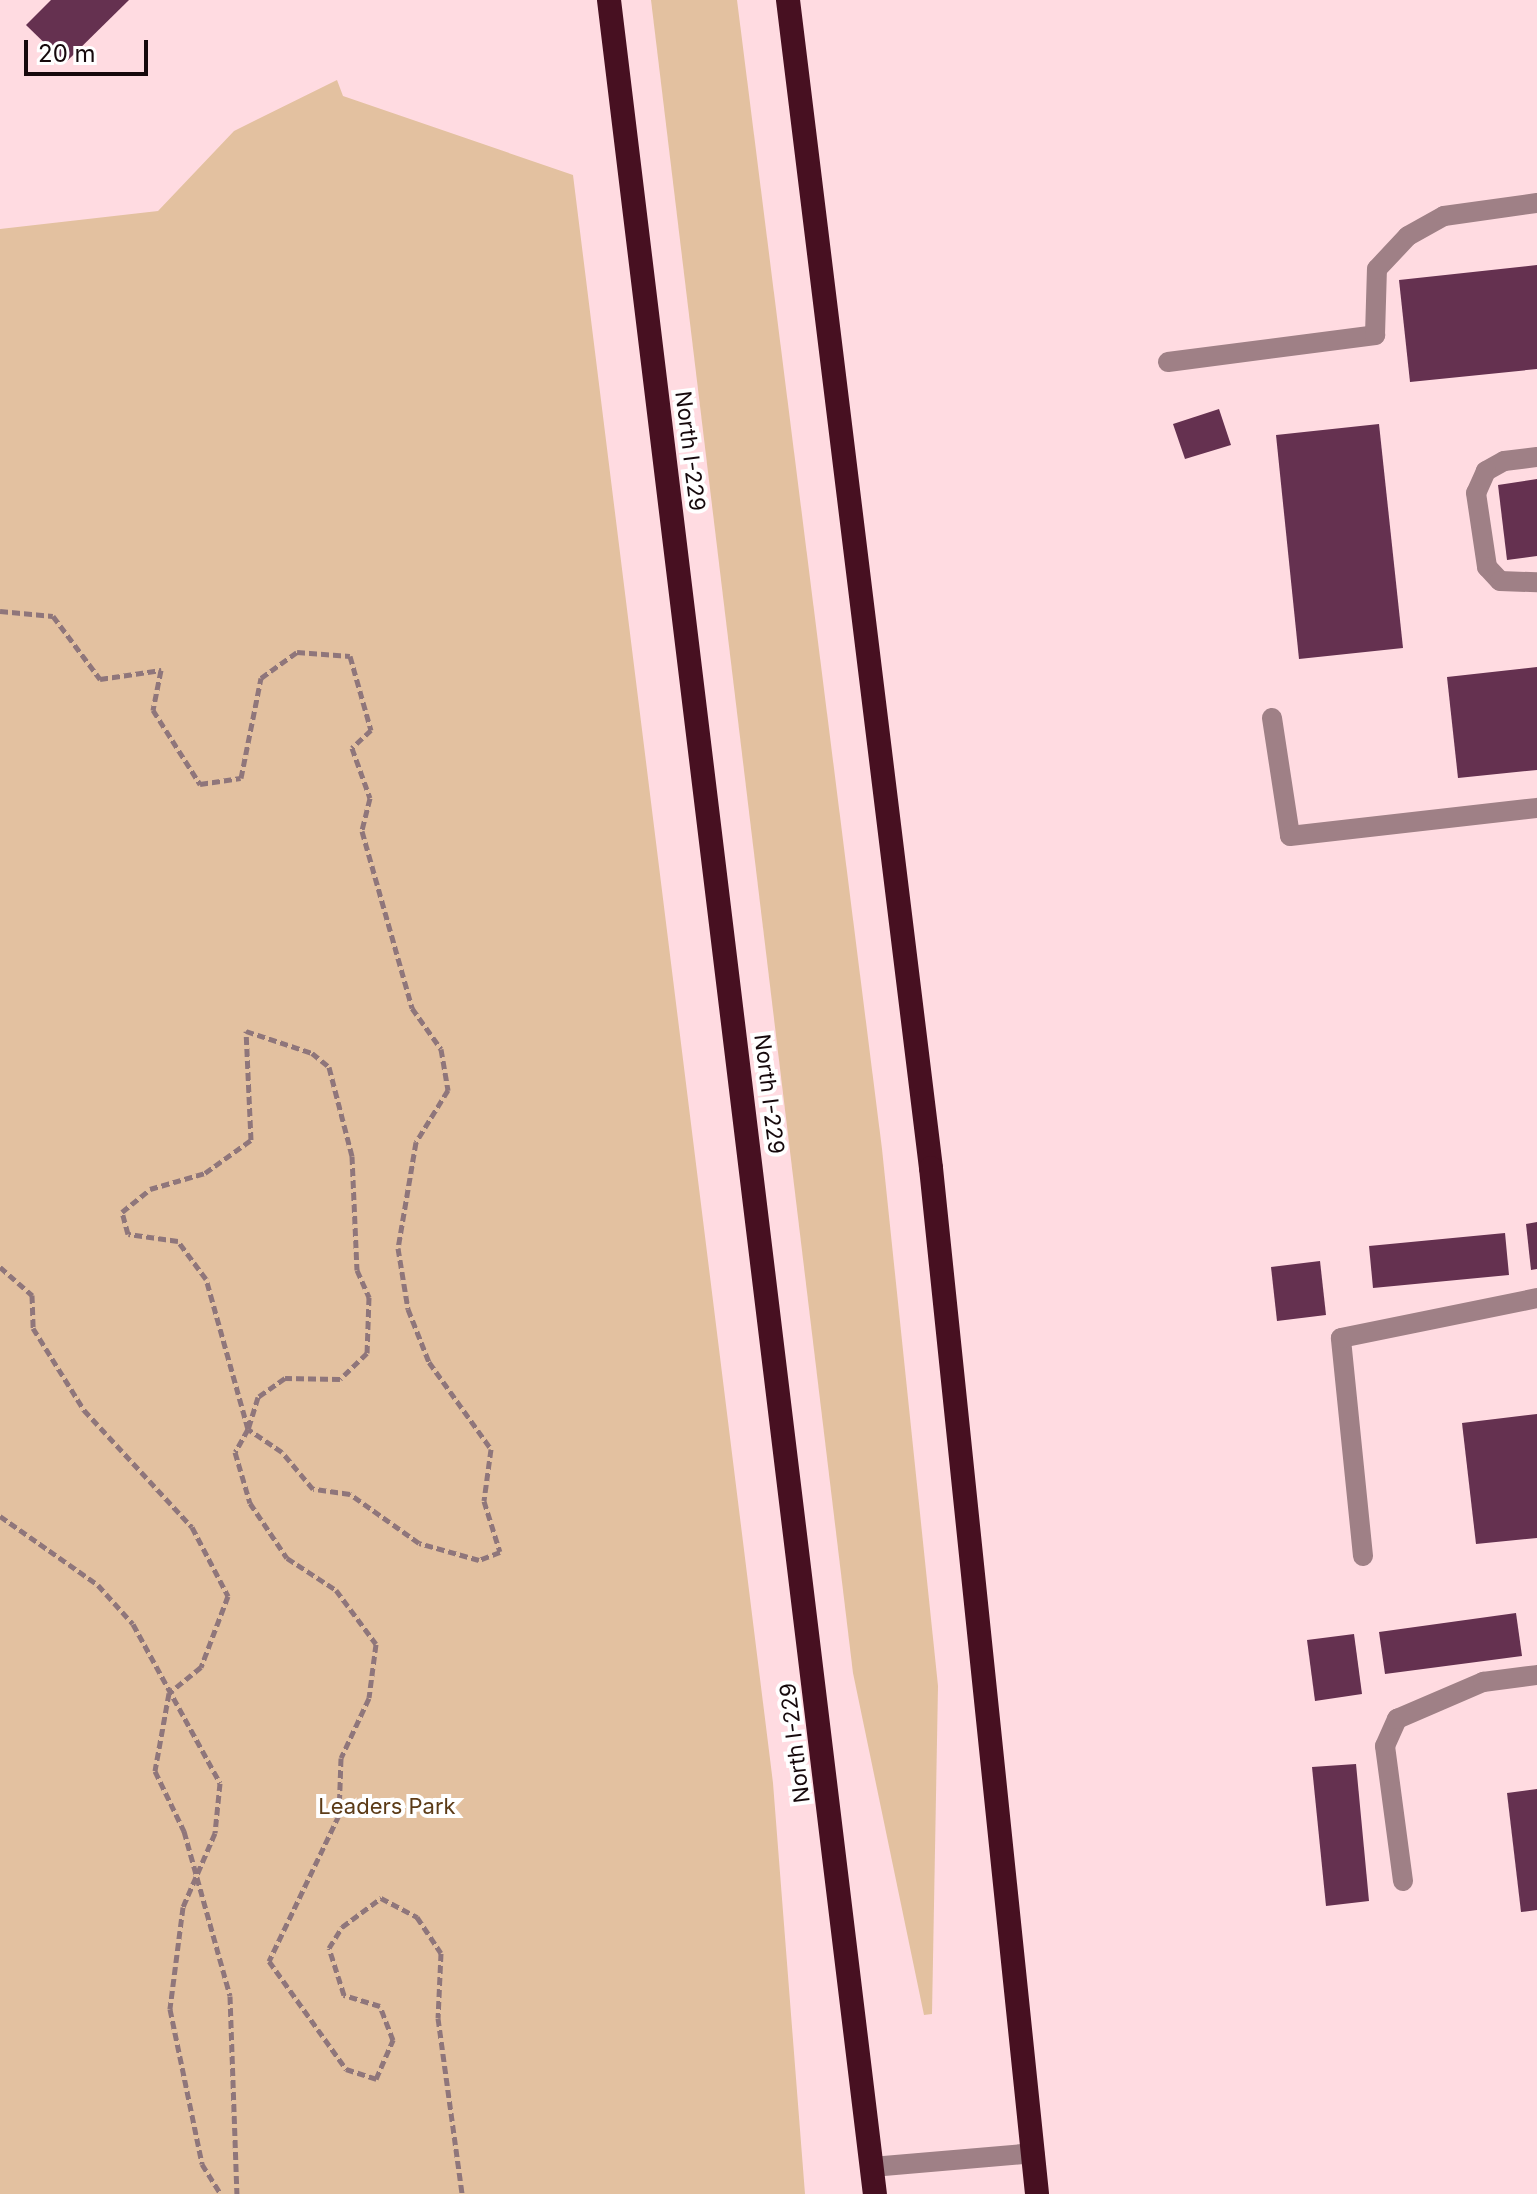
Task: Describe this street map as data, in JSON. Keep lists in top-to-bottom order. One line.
{"streets":{"highway":["North I-229"]},"parks":["Leaders Park"],"scale_bar":"20 m"}
